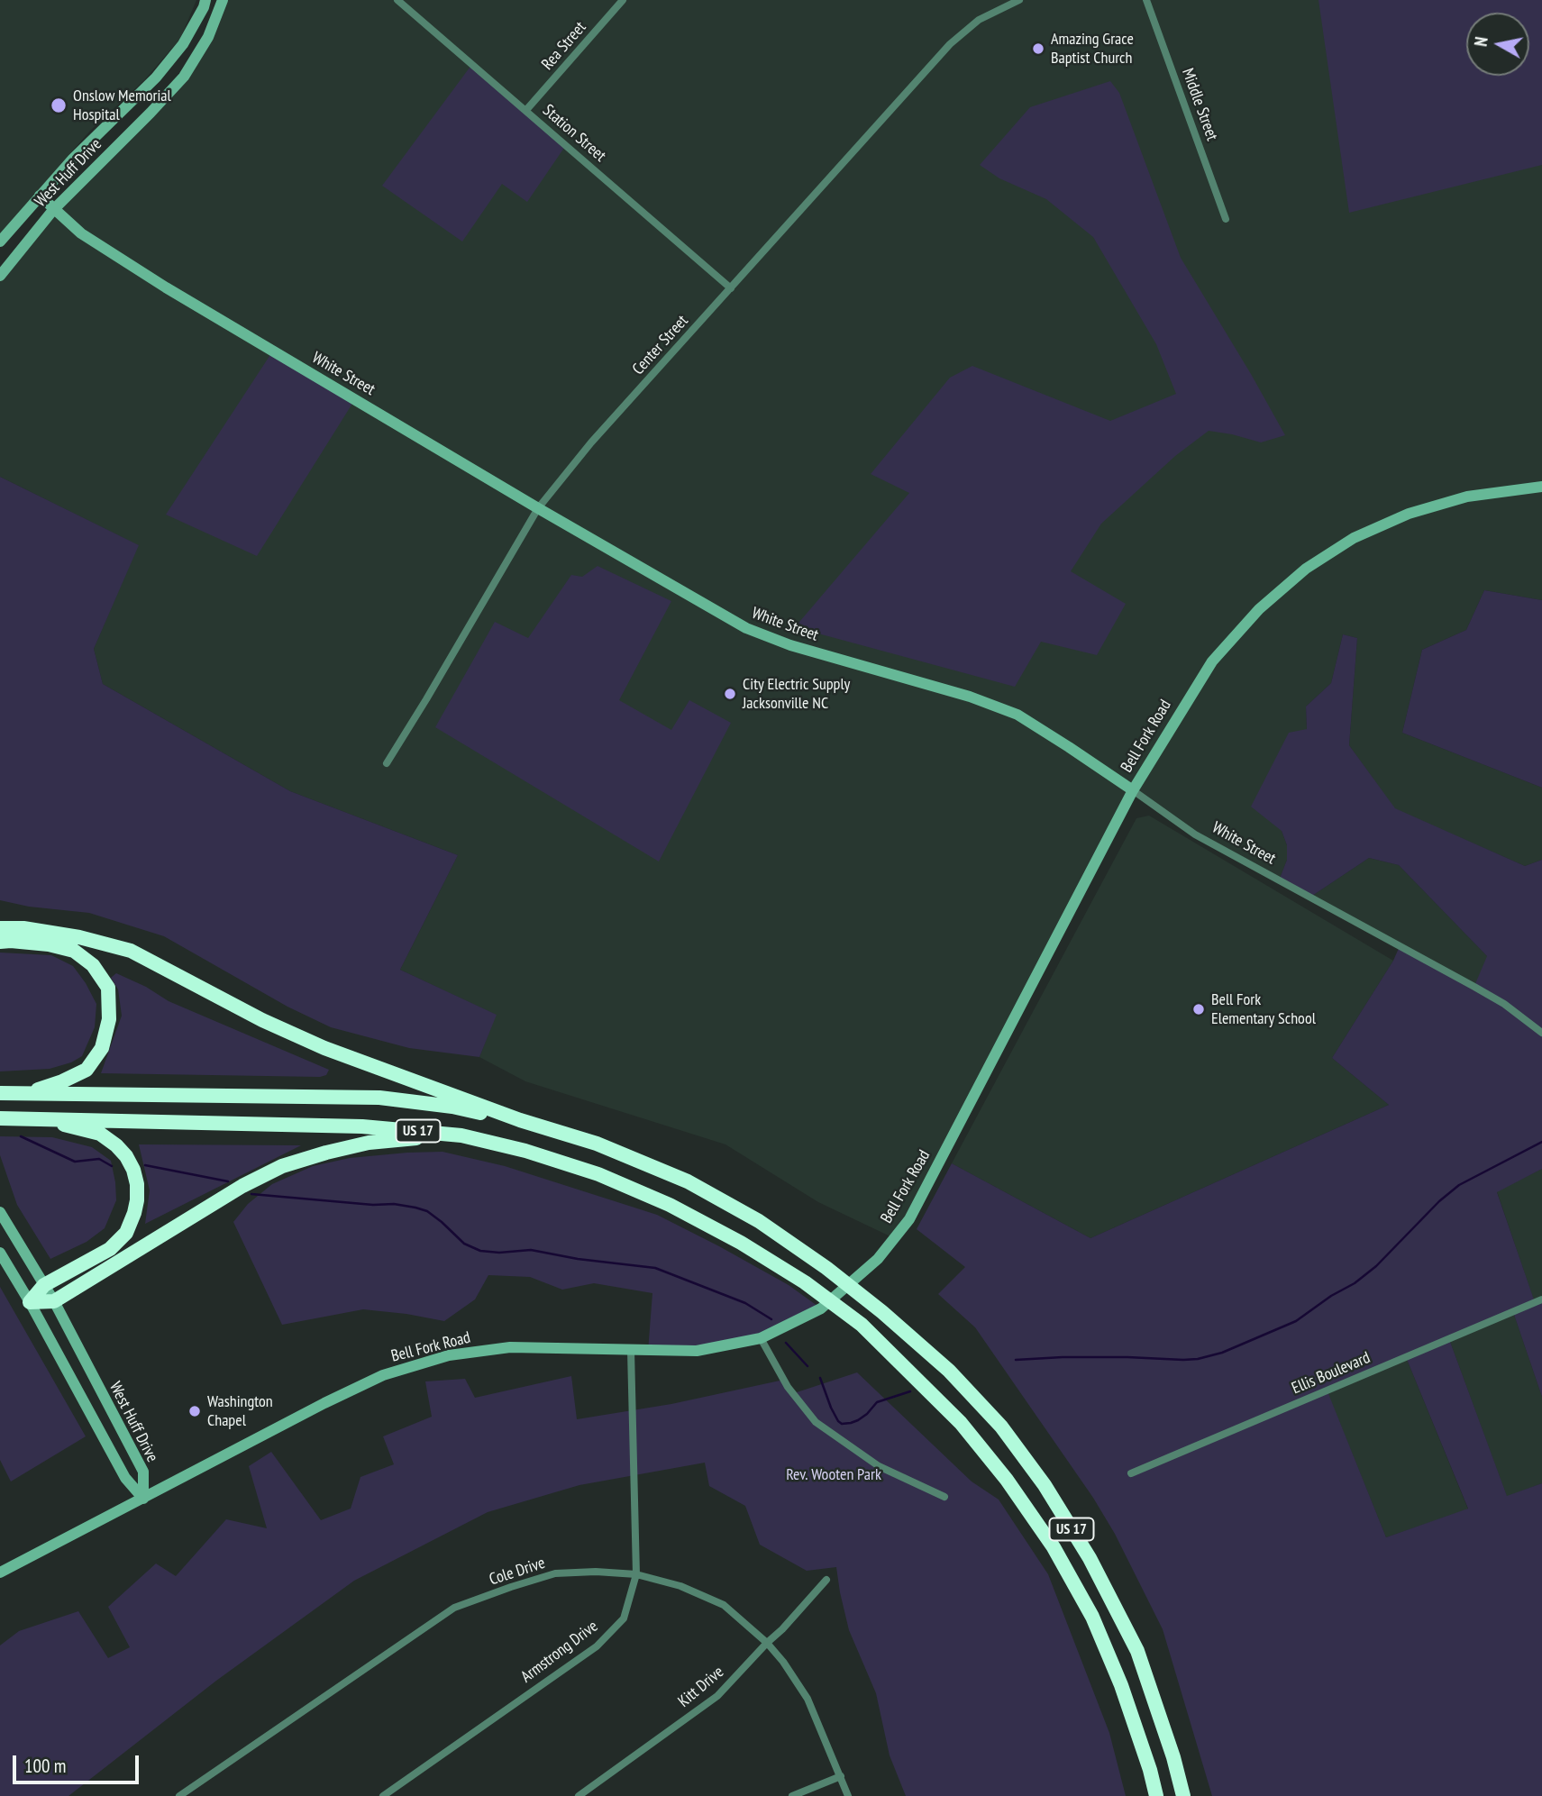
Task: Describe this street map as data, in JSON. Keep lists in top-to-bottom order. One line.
{"streets":{"highway":["US 17"],"main road":["West Huff Drive","White Street","Bell Fork Road"],"street":["Rea Street","Middle Street","Station Street","Center Street","Ellis Boulevard","Cole Drive","Armstrong Drive","Kitt Drive"]},"crossings":[["Rea Street","Station Street"],["Station Street","Center Street"],["West Huff Drive","White Street"],["West Huff Drive","Bell Fork Road"],["Center Street","White Street"],["White Street","Bell Fork Road"],["Bell Fork Road","Armstrong Drive"],["Cole Drive","Armstrong Drive"],["Cole Drive","Kitt Drive"]],"parks":["Rev. Wooten Park"],"places":["Amazing Grace Baptist Church","Onslow Memorial Hospital","City Electric Supply Jacksonville NC","Bell Fork Elementary School","Washington Chapel"],"scale_bar":"100 m","north":"left"}
